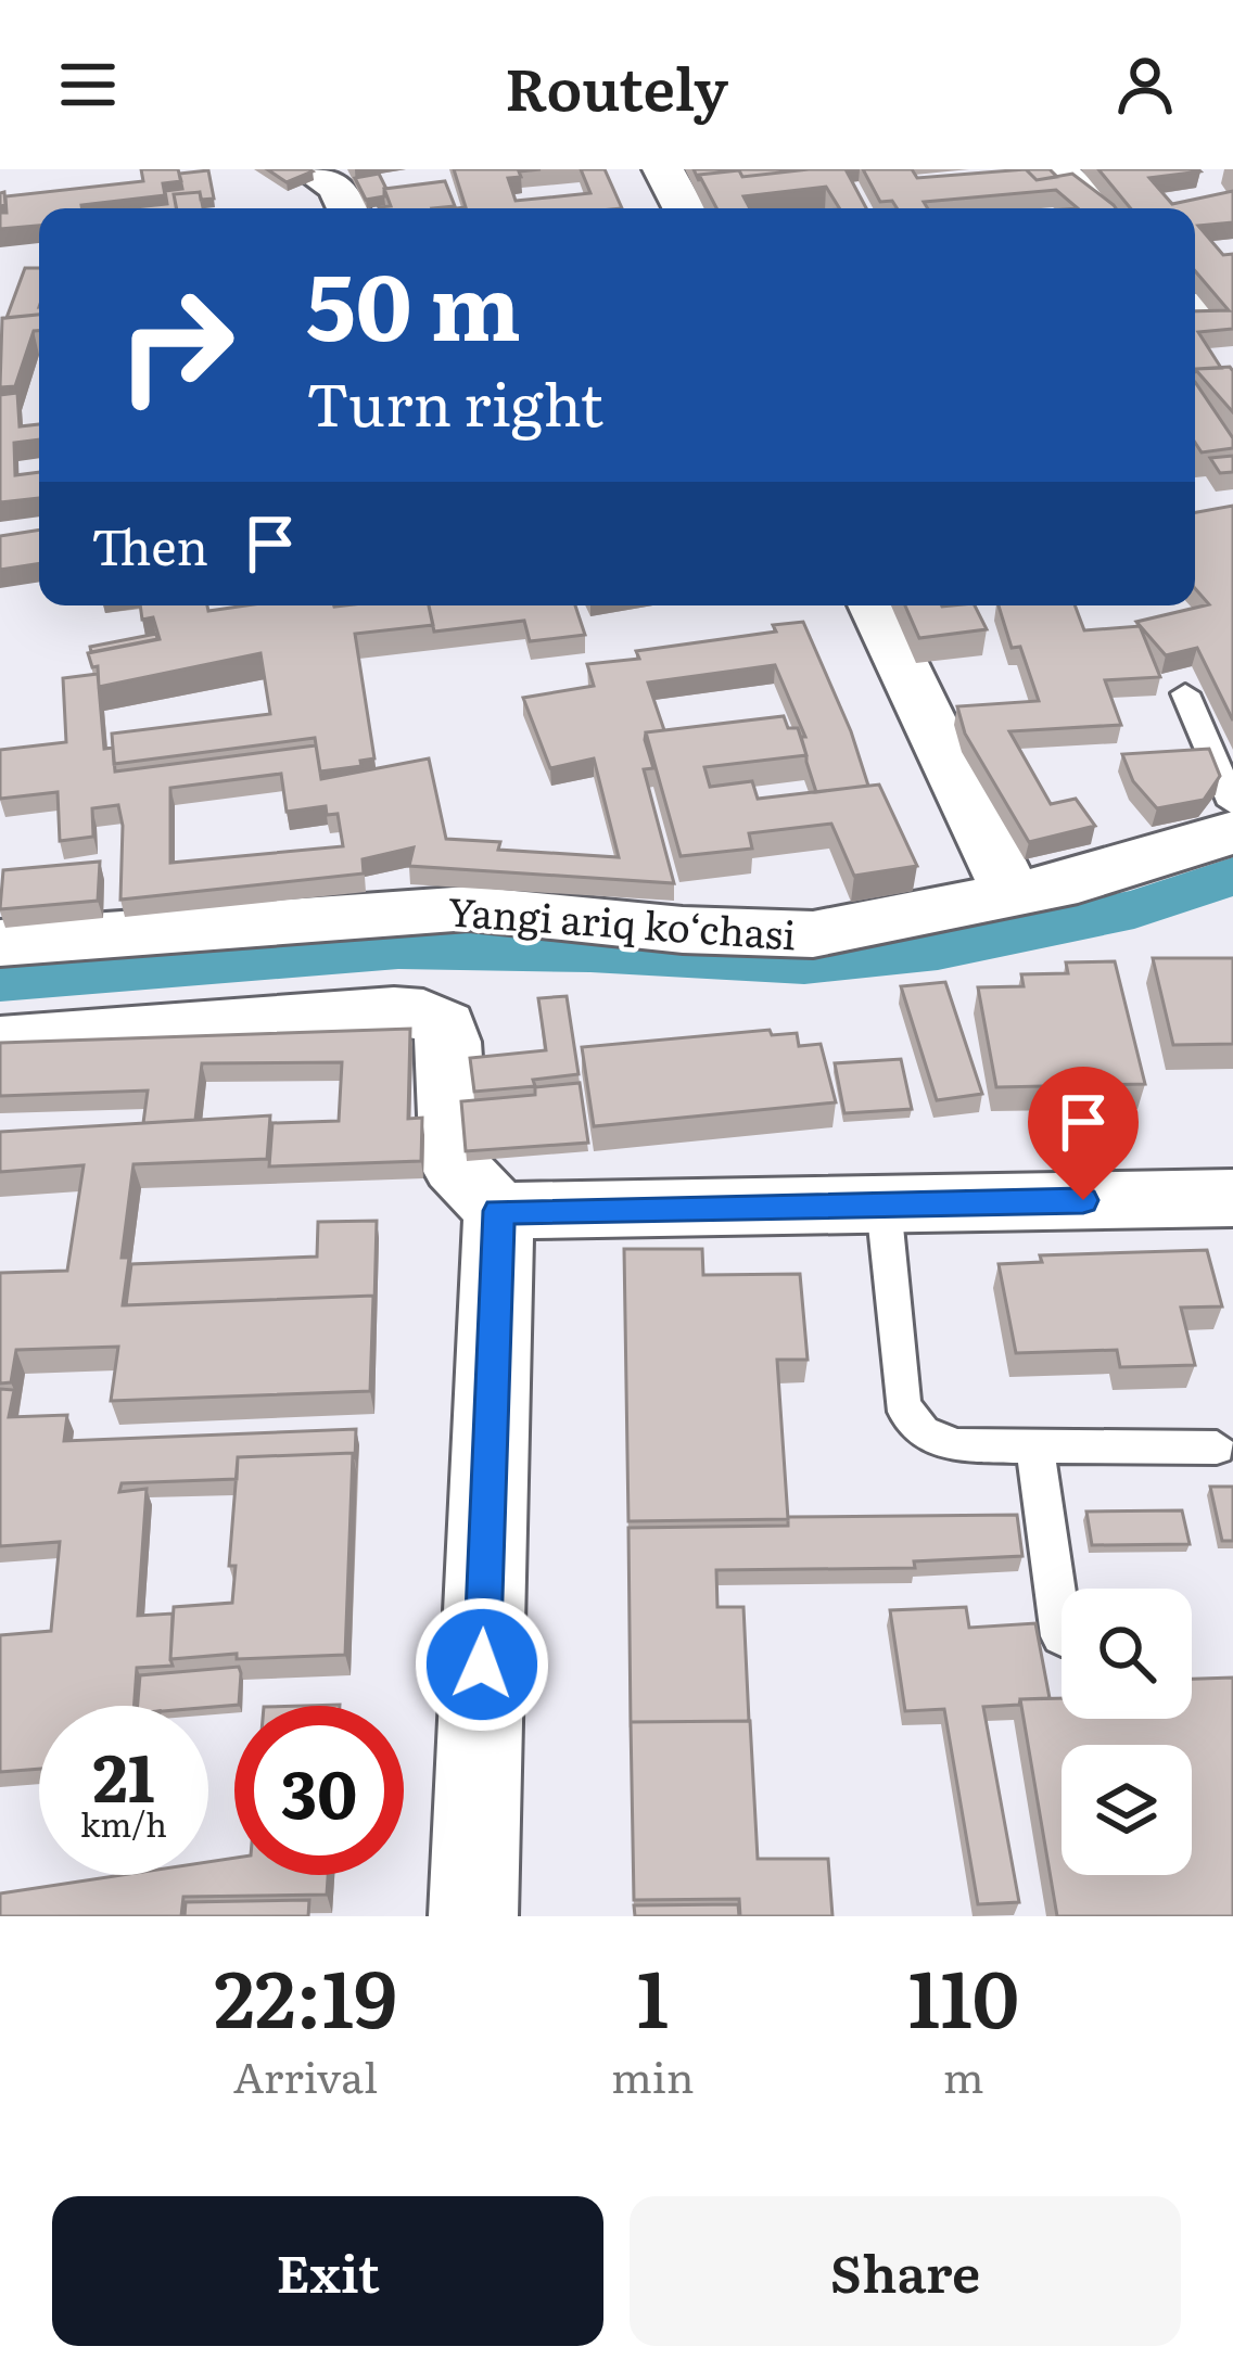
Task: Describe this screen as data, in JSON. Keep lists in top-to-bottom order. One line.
{"streets":{"street":["Yangi ariq ko‘chasi"]},"page":{"header":"Routely","turn":["50 m","Turn right"],"then":"Then","speed":"21 km/h","limit":"30","eta":["22:19","Arrival","1","min","110","m"],"buttons":["Exit","Share"]}}
